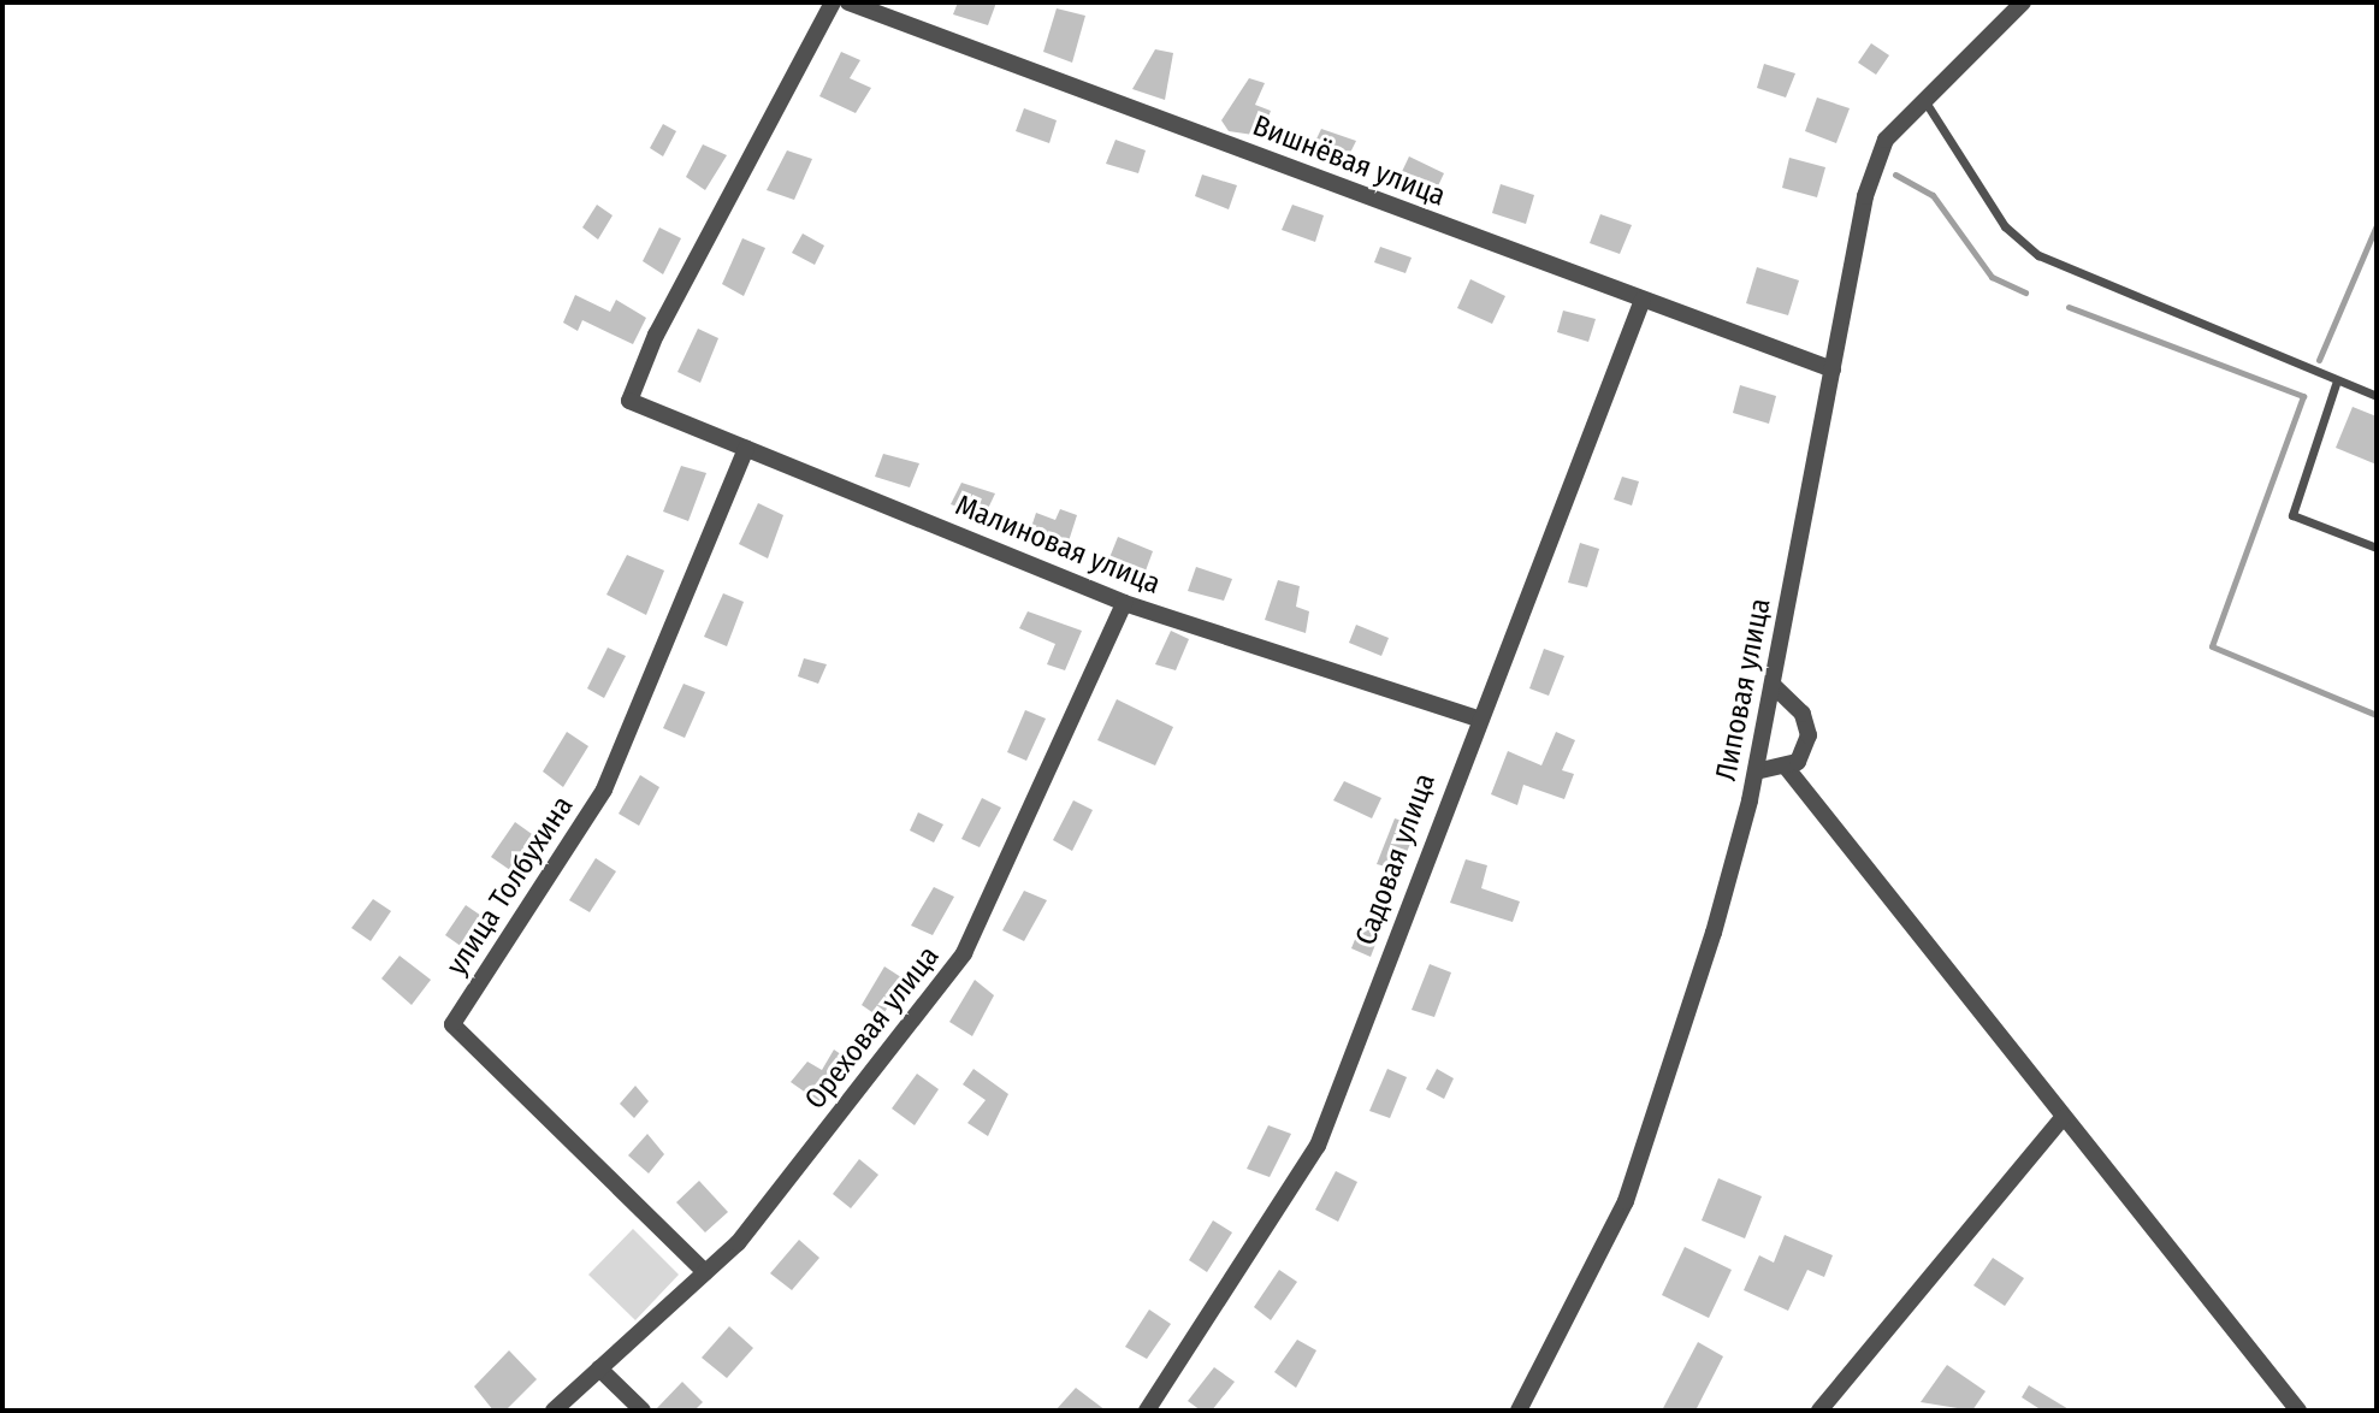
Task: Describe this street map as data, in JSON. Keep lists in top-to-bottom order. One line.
{"streets":{"street":["Вишнёвая улица","Малиновая улица","Липовая улица","Садовая улица","улица Толбухина","Ореховая улица"]},"crossings":[["Вишнёвая улица","Липовая улица"],["Вишнёвая улица","Садовая улица"],["Малиновая улица","Садовая улица"],["Малиновая улица","улица Толбухина"],["Малиновая улица","Ореховая улица"],["улица Толбухина","Ореховая улица"]]}
